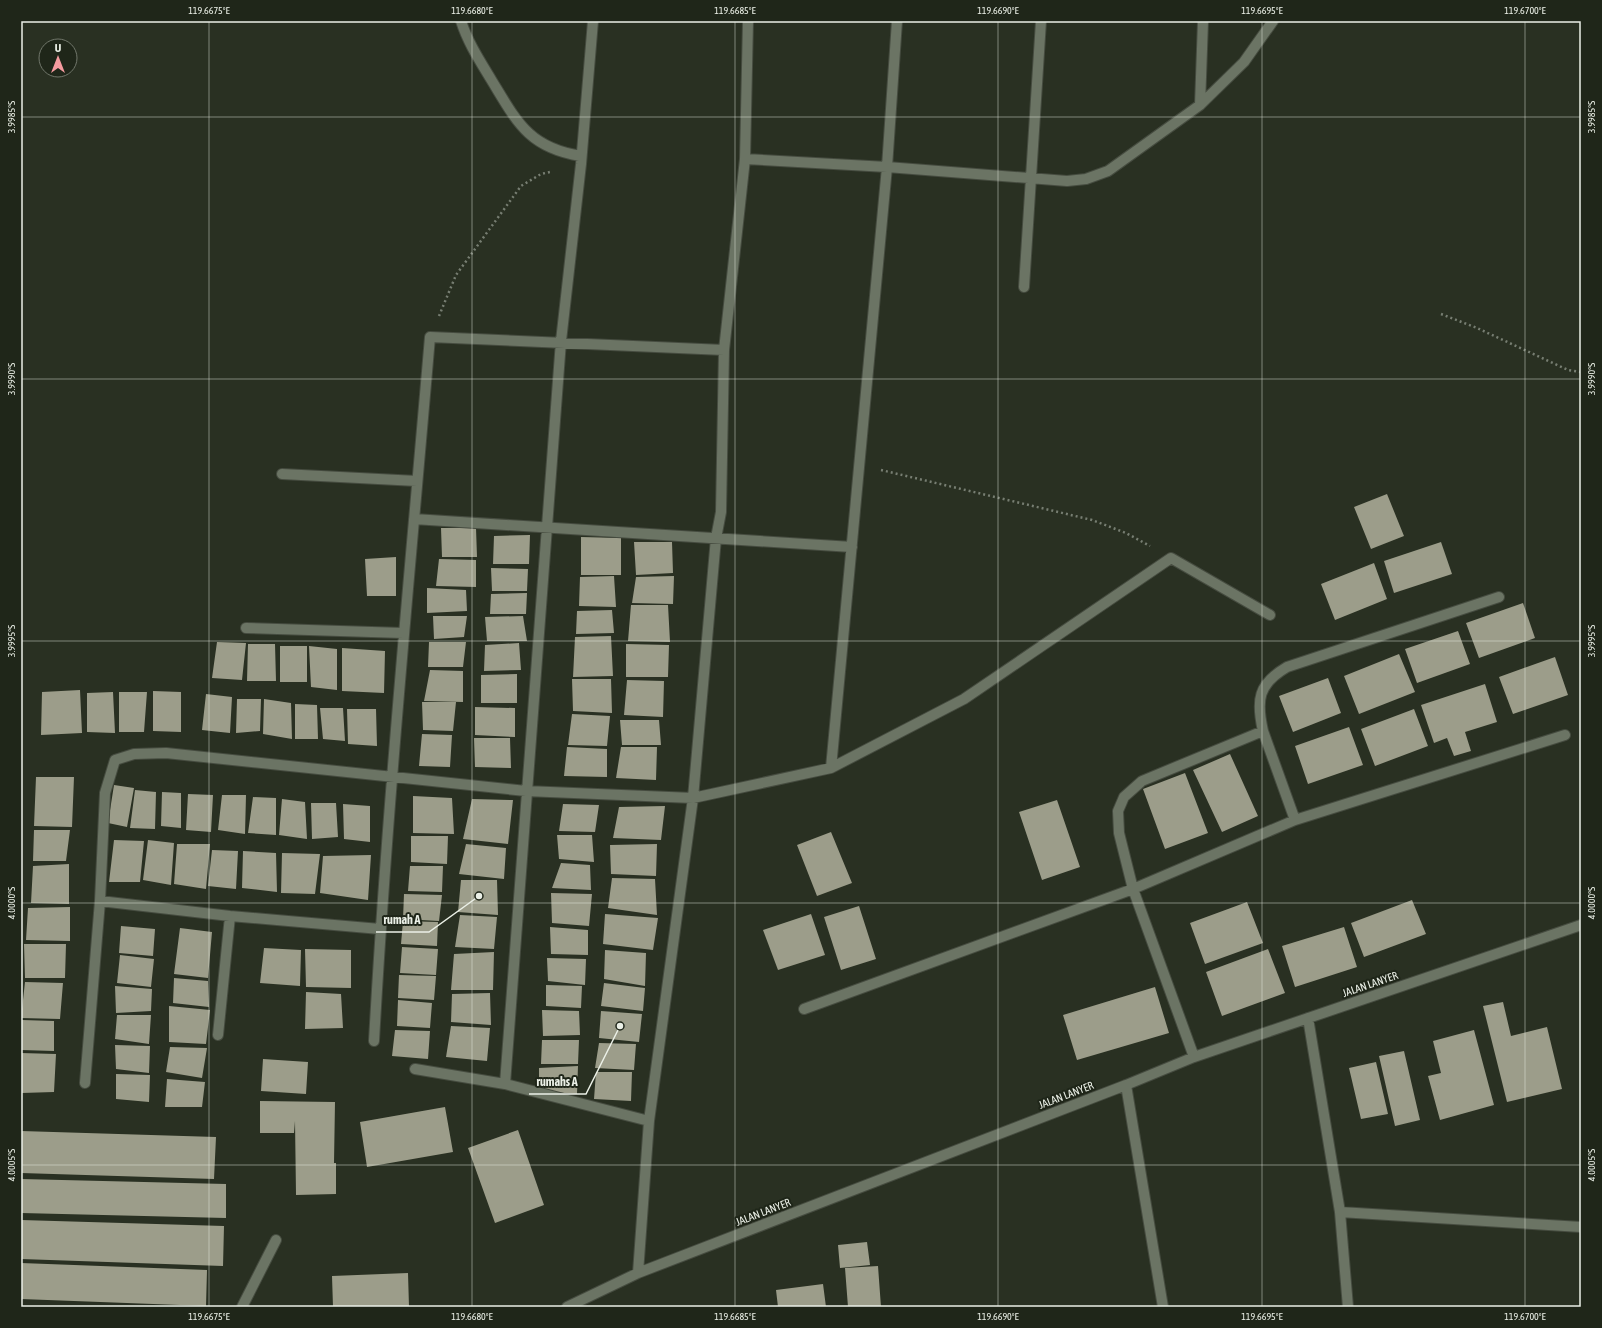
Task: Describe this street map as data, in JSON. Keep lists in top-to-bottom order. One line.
{"streets":{"street":["JALAN LANYER"]},"places":["rumah A","rumahs A"],"north":"top","coordinates":["119.6675°E","119.6680°E","119.6685°E","119.6690°E","119.6695°E","119.6700°E","3.9985°S","3.9990°S","3.9995°S","4.0000°S","4.0005°S"]}
